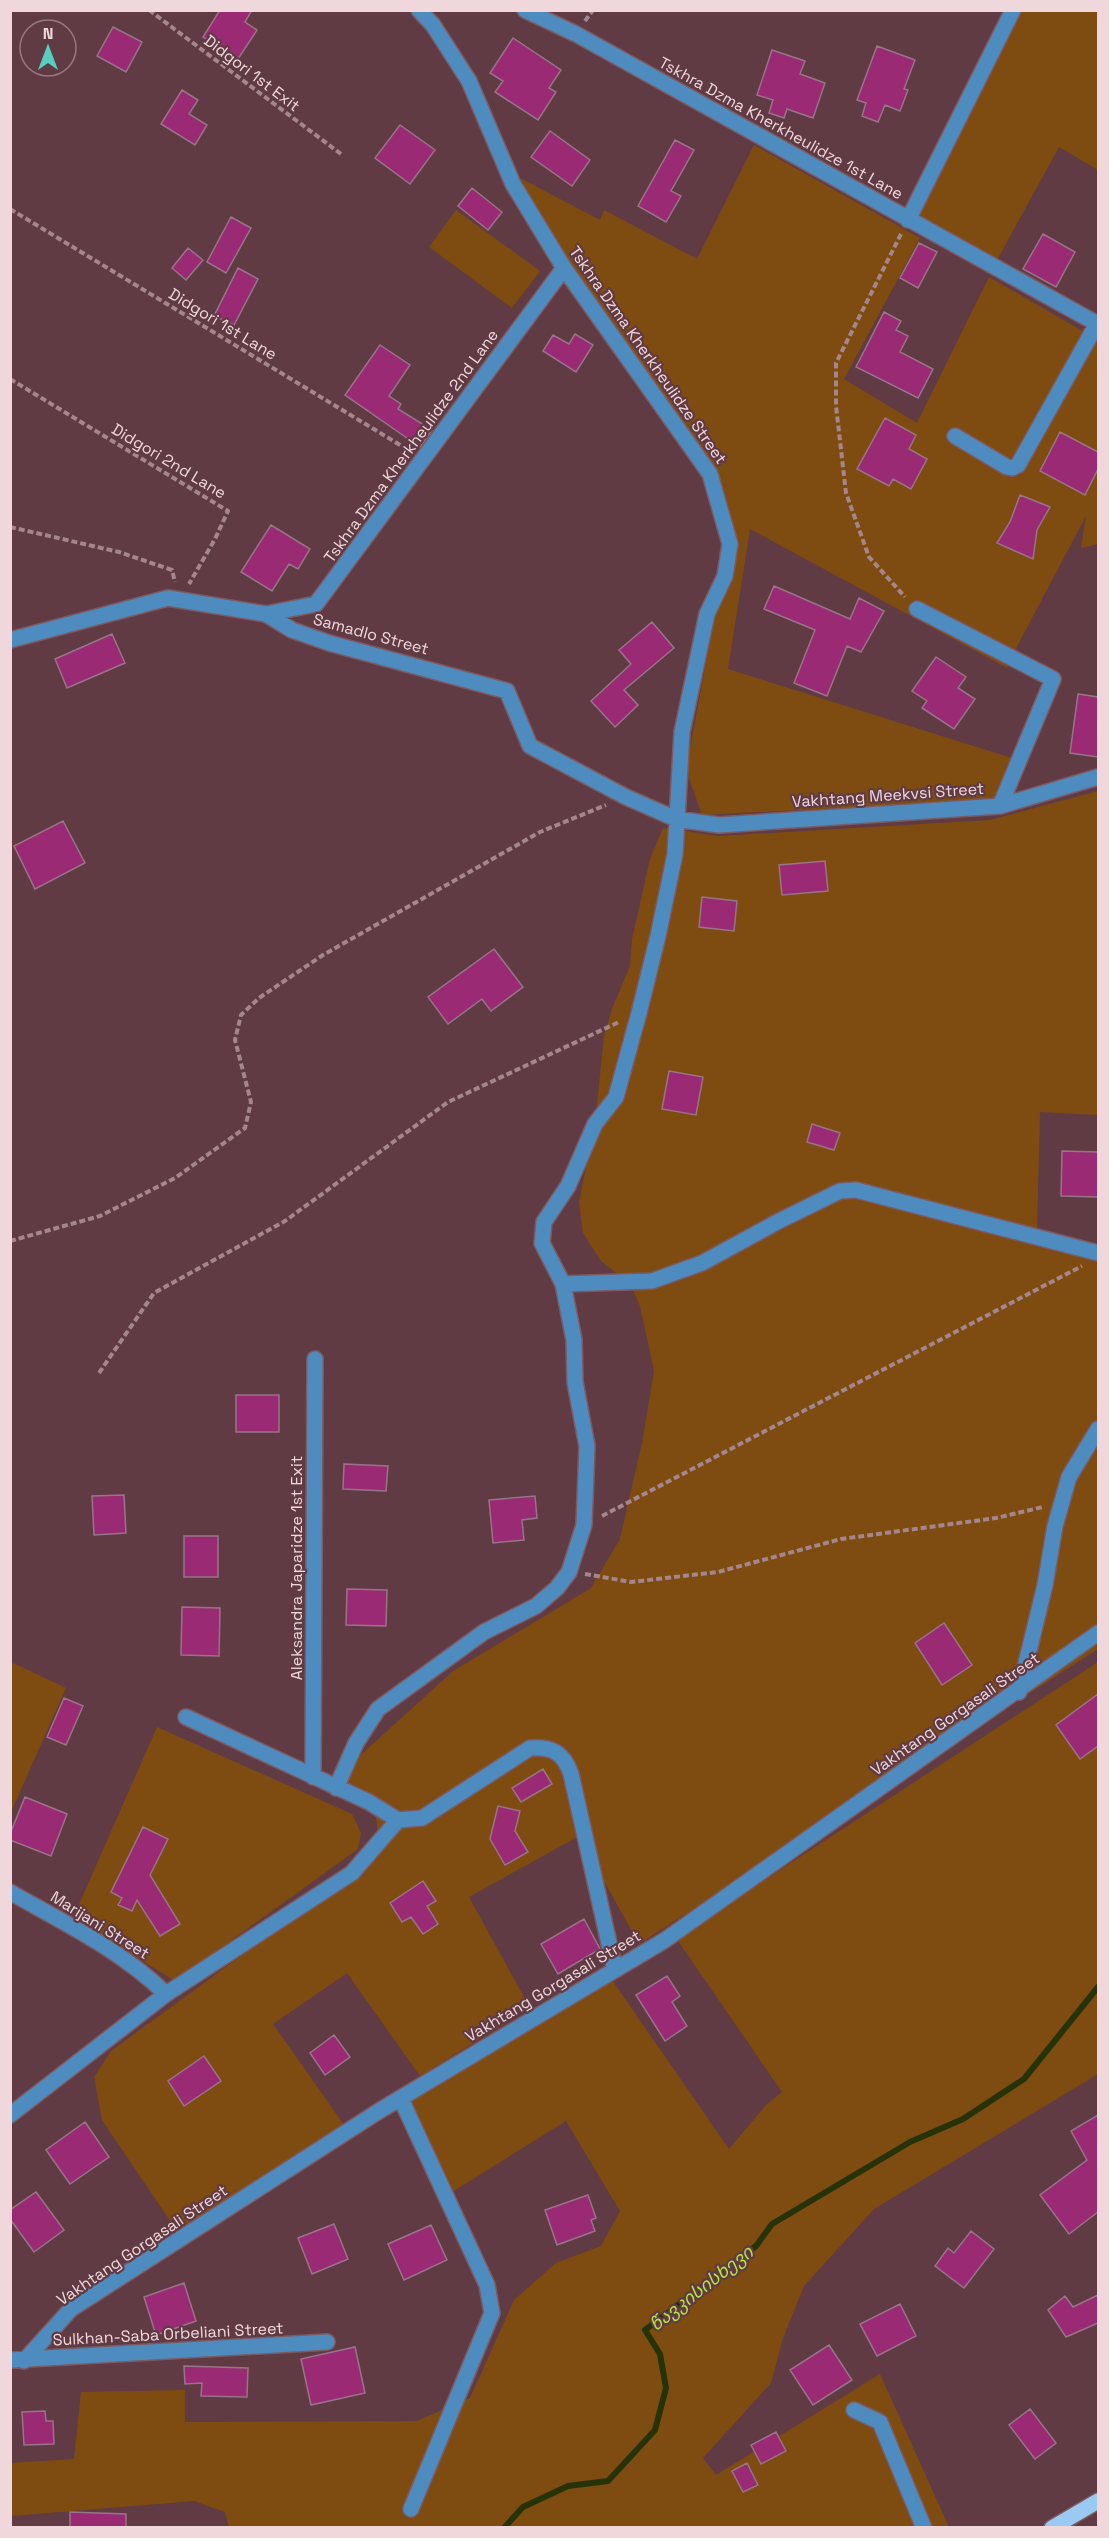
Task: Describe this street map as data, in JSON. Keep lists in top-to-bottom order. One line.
{"streets":{"street":["Tskhra Dzma Kherkheulidze 1st Lane","Tskhra Dzma Kherkheulidze Street","Tskhra Dzma Kherkheulidze 2nd Lane","Samadlo Street","Vakhtang Meekvsi Street","Aleksandra Japaridze 1st Exit","Vakhtang Gorgasali Street","Marijani Street","Sulkhan-Saba Orbeliani Street"],"path":["Didgori 1st Exit","Didgori 1st Lane","Didgori 2nd Lane"]},"crossings":[["Didgori 1st Lane","Tskhra Dzma Kherkheulidze 2nd Lane"],["Tskhra Dzma Kherkheulidze Street","Tskhra Dzma Kherkheulidze 2nd Lane"],["Tskhra Dzma Kherkheulidze Street","Samadlo Street"],["Tskhra Dzma Kherkheulidze Street","Vakhtang Meekvsi Street"],["Tskhra Dzma Kherkheulidze 2nd Lane","Samadlo Street"],["Didgori 2nd Lane","Samadlo Street"],["Samadlo Street","Vakhtang Meekvsi Street"],["Vakhtang Gorgasali Street","Sulkhan-Saba Orbeliani Street"]],"water":["წავკისისხევი"],"north":"top"}
